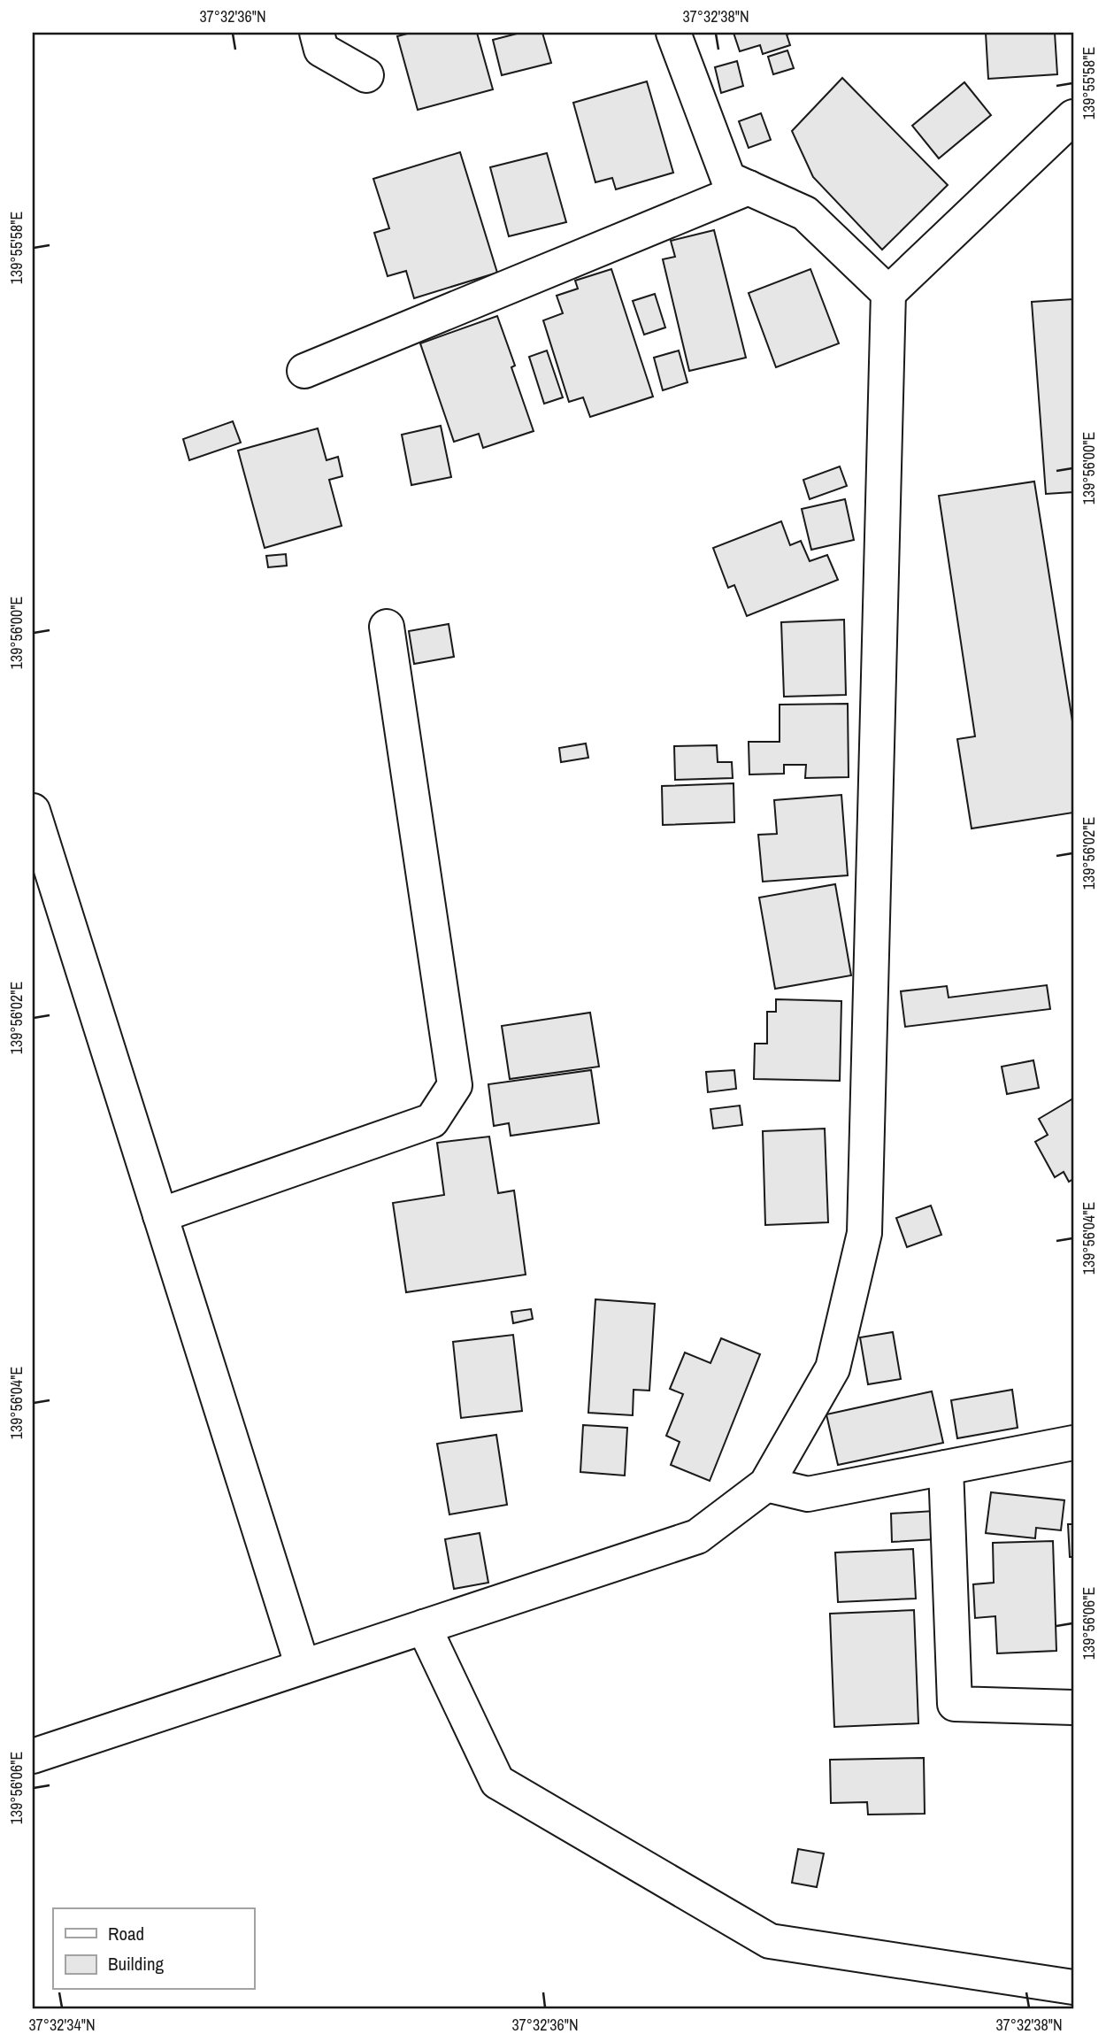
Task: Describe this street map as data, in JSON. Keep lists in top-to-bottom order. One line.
{"legend":["Road","Building"],"coordinates":["37°32'36\"N","37°32'38\"N","139°55'58\"E","139°56'00\"E","139°56'02\"E","139°56'04\"E","139°56'06\"E","37°32'34\"N"]}
